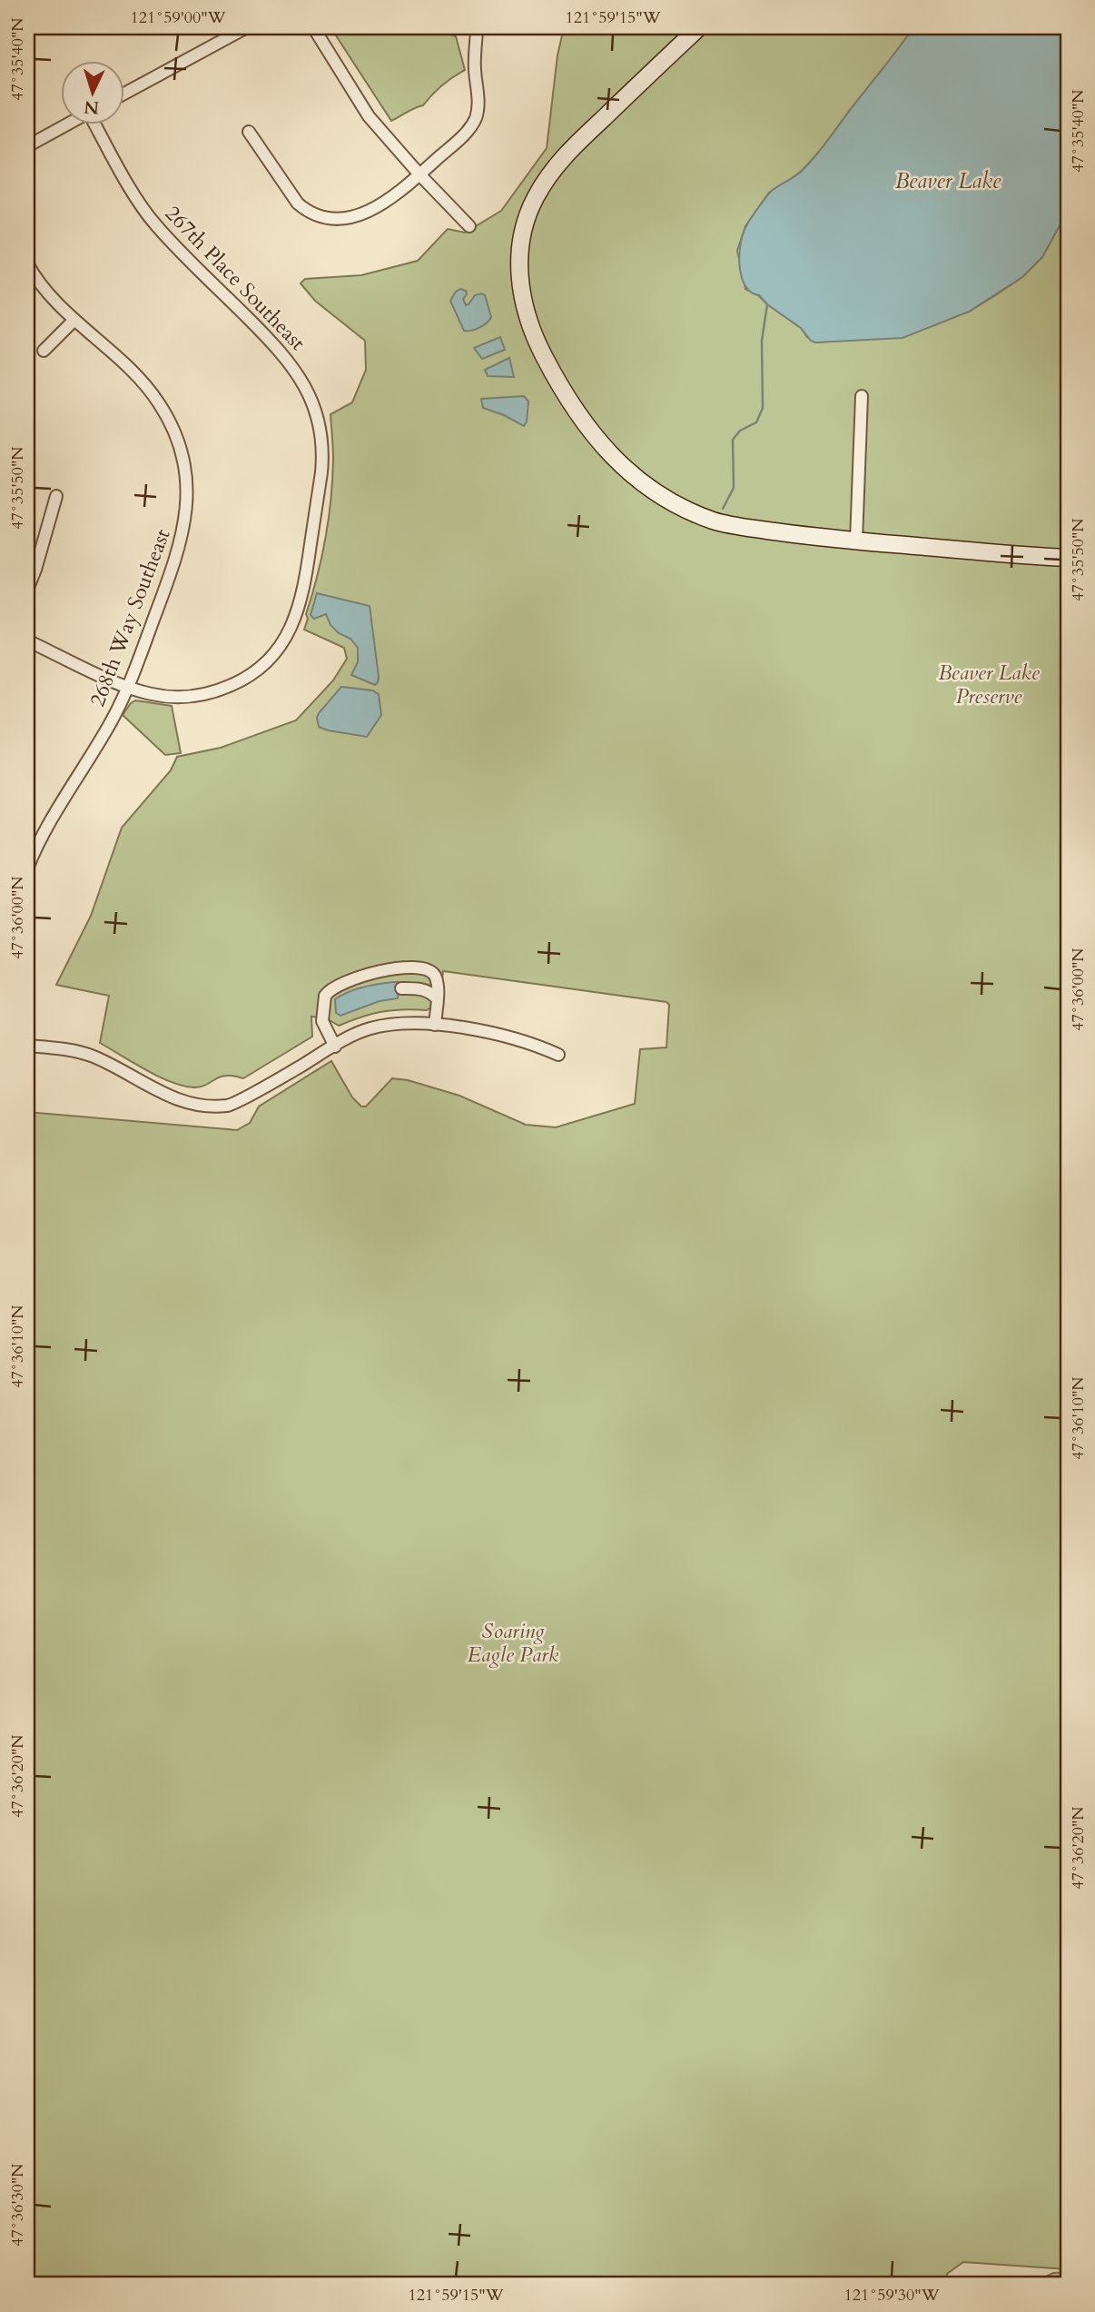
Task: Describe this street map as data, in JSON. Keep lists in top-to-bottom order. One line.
{"streets":{"street":["267th Place Southeast","268th Way Southeast"]},"crossings":[["267th Place Southeast","268th Way Southeast"]],"water":["Beaver Lake"],"parks":["Beaver Lake Preserve","Soaring Eagle Park"],"north":"bottom","coordinates":["121°59'00\"W","121°59'15\"W","47°35'40\"N","47°35'50\"N","47°36'00\"N","47°36'10\"N","47°36'20\"N","47°36'30\"N","121°59'30\"W"]}
